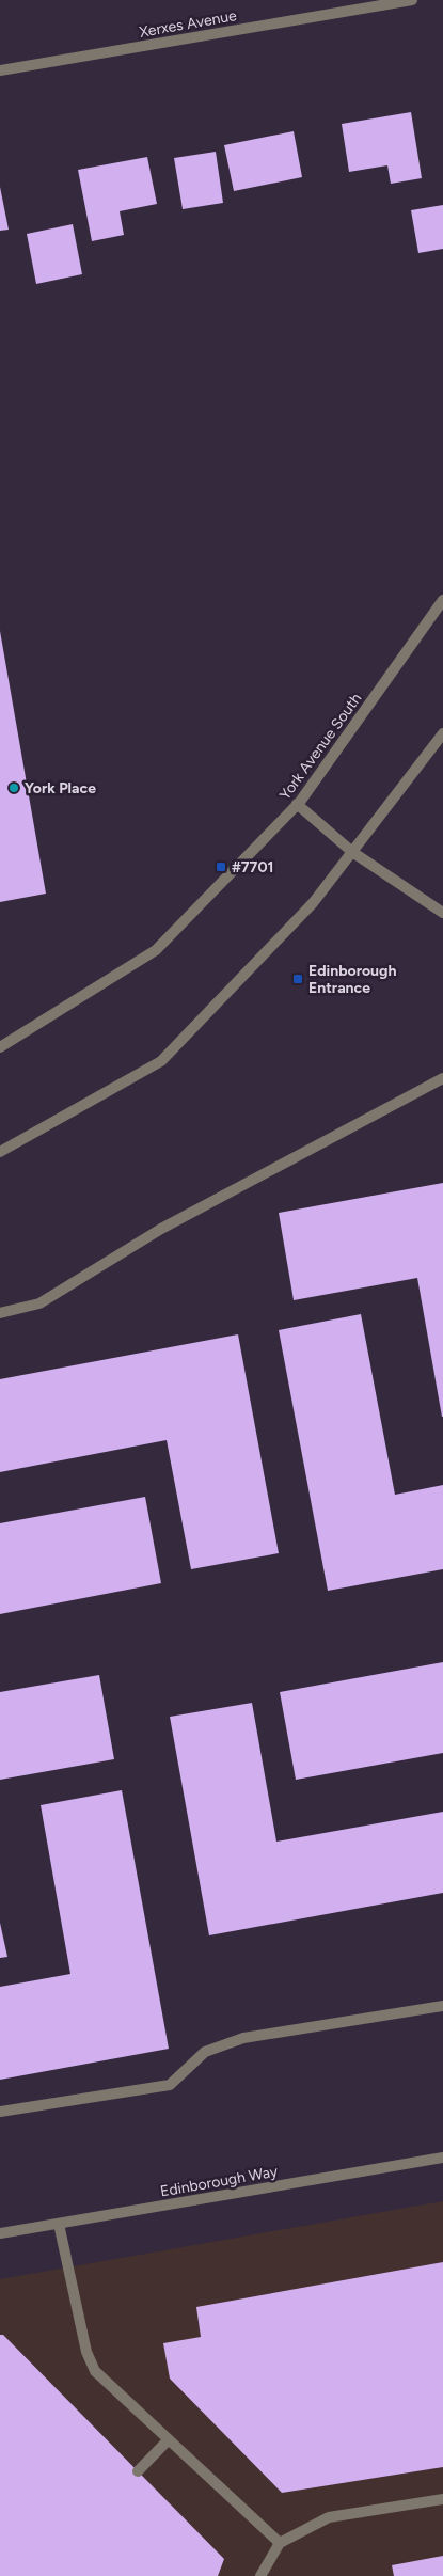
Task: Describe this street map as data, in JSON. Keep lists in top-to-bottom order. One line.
{"streets":{"street":["Xerxes Avenue","York Avenue South","Edinborough Way"]},"places":{"other":["York Place"],"transit":["#7701","Edinborough Entrance"]}}
